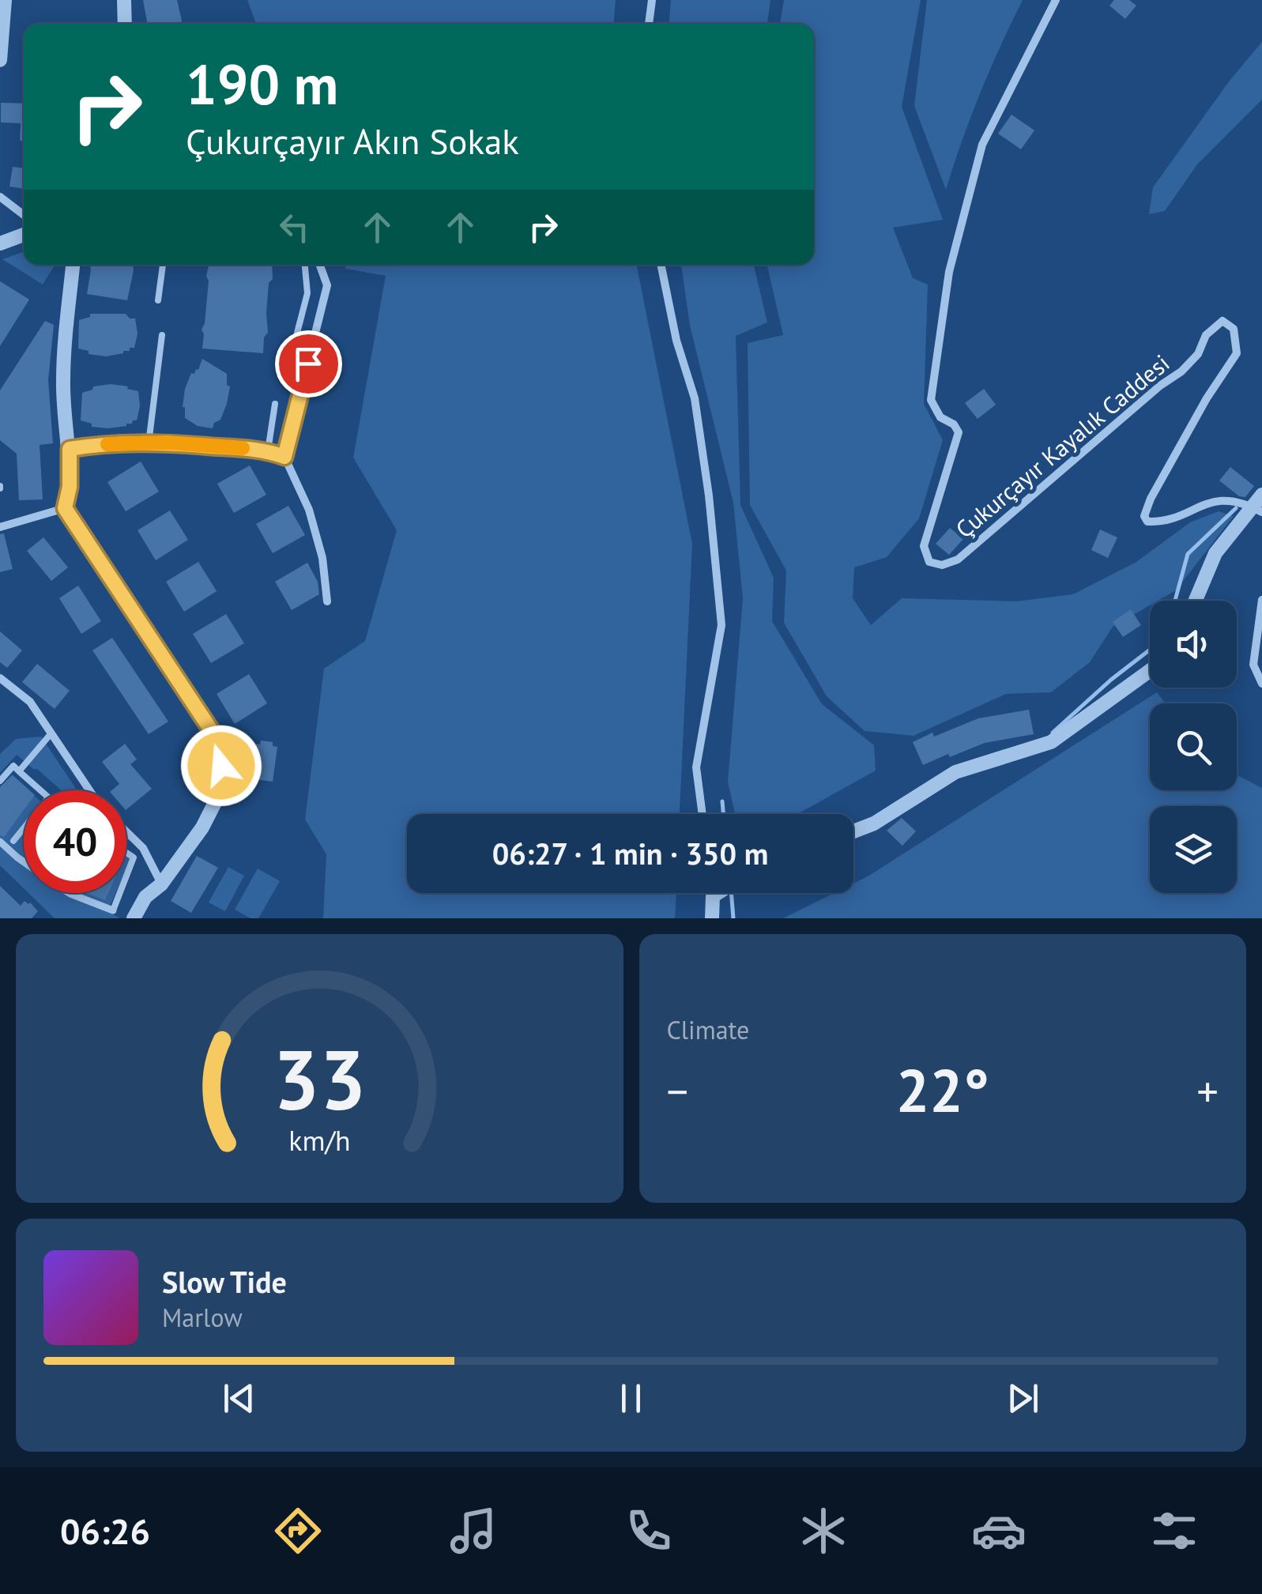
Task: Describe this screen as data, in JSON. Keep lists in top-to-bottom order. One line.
{"streets":{"street":["Çukurçayır Kayalık Caddesi"]},"page":{"turn":["190 m","Çukurçayır Akın Sokak"],"limit":"40","trip":"06:27 · 1 min · 350 m","tile":"Climate","heat":["−","22°","+"],"song":["Slow Tide","Marlow"],"tabs":"06:26","gauge":["33","km/h"]}}
